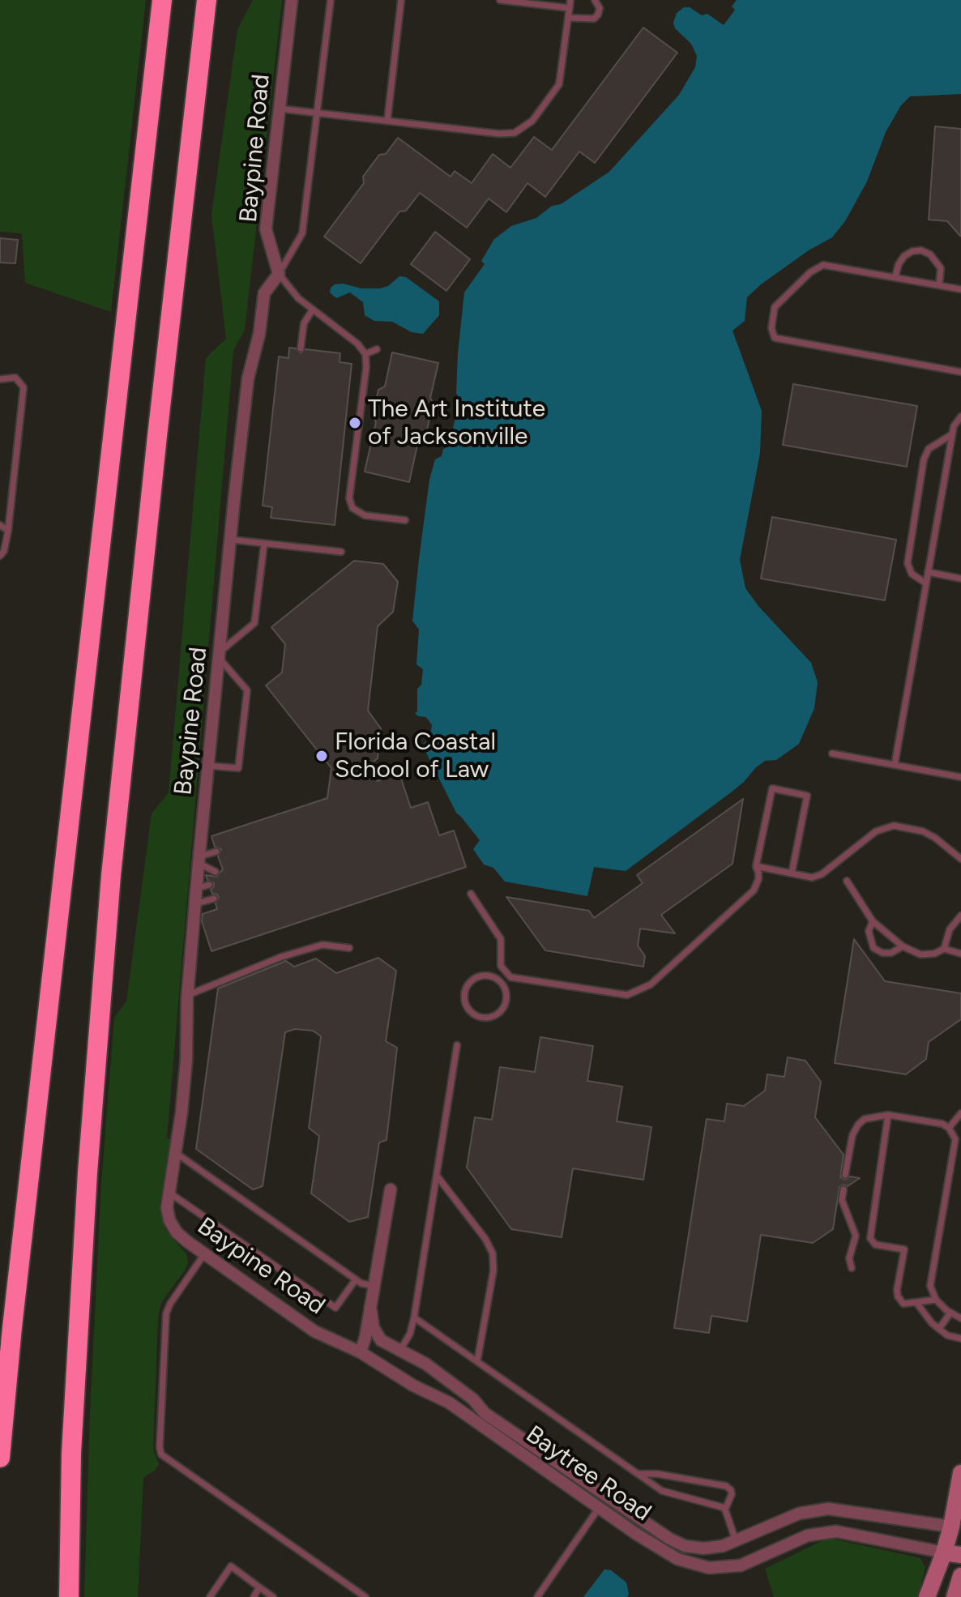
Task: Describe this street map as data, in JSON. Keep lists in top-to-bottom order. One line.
{"streets":{"street":["Baypine Road","Baytree Road"]},"crossings":[["Baypine Road","Baytree Road"]],"places":["The Art Institute of Jacksonville","Florida Coastal School of Law"]}
